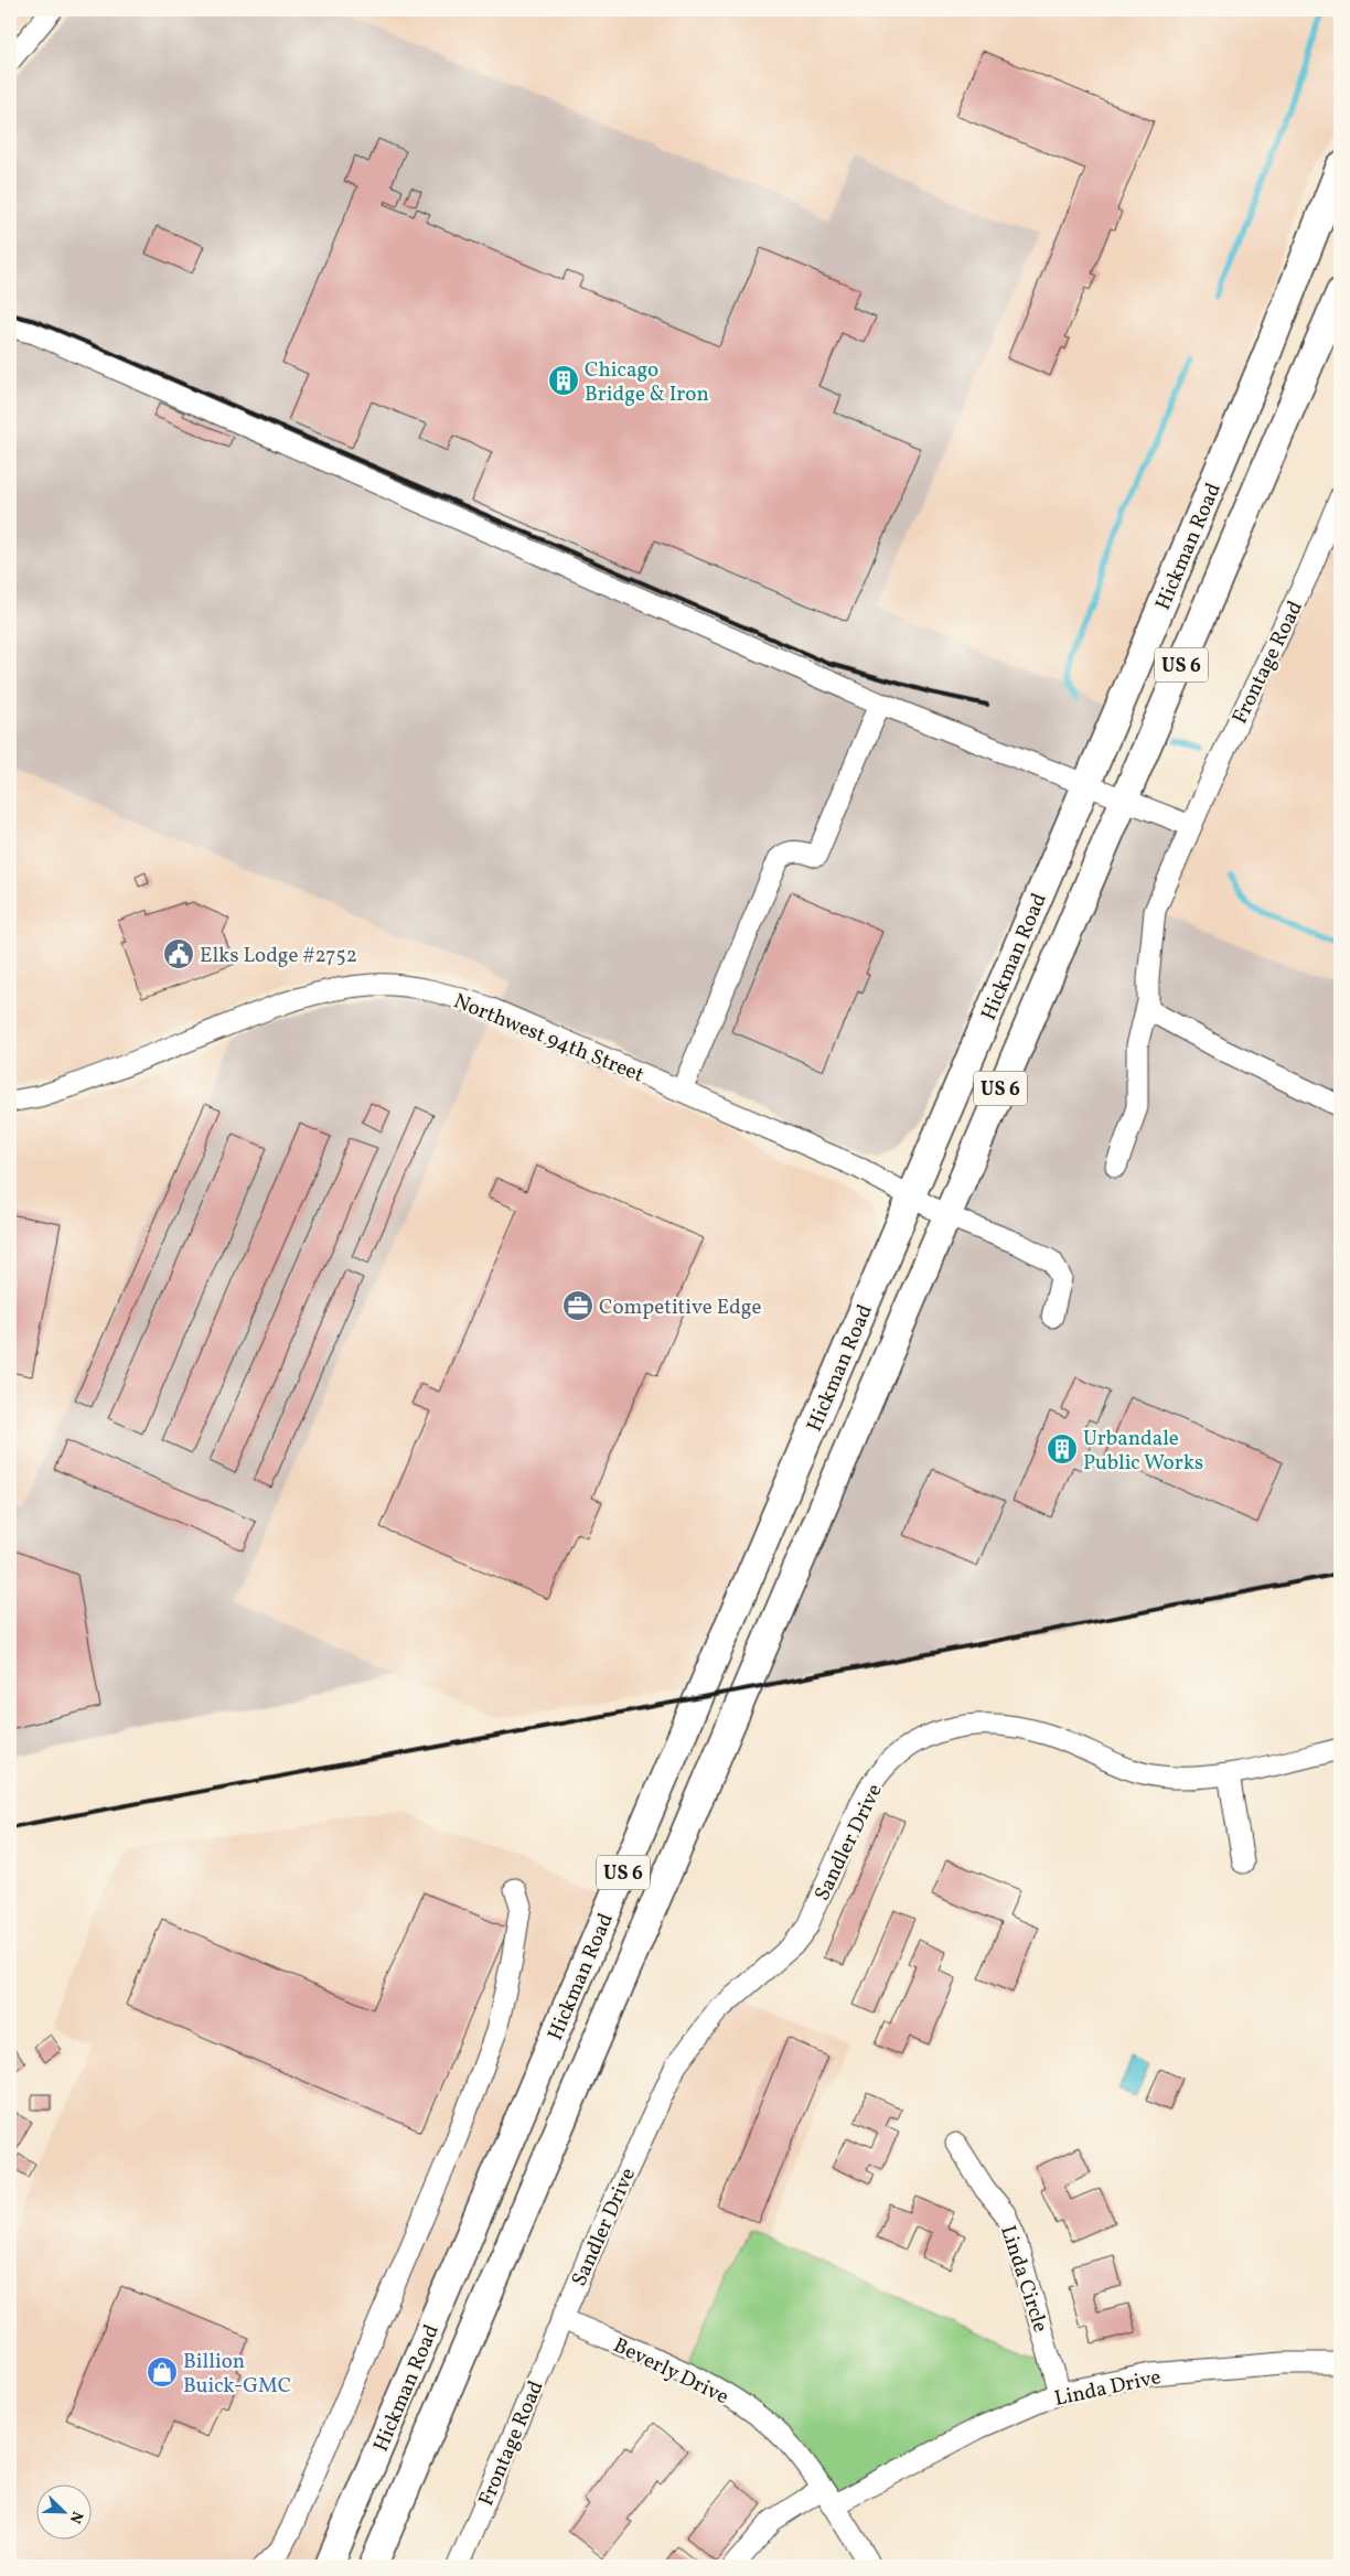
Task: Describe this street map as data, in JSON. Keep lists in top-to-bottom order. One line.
{"streets":{"main road":["Hickman Road","US 6"],"street":["Frontage Road","Northwest 94th Street","Sandler Drive","Linda Circle","Beverly Drive","Linda Drive"]},"crossings":[["Hickman Road","Northwest 94th Street"],["Frontage Road","Sandler Drive"],["Frontage Road","Beverly Drive"],["Sandler Drive","Beverly Drive"],["Linda Circle","Linda Drive"],["Beverly Drive","Linda Drive"]],"places":{"building":["Chicago Bridge & Iron","Urbandale Public Works"],"public building":["Elks Lodge #2752"],"office":["Competitive Edge"],"shop":["Billion Buick-GMC"]},"north":"bottom right"}
